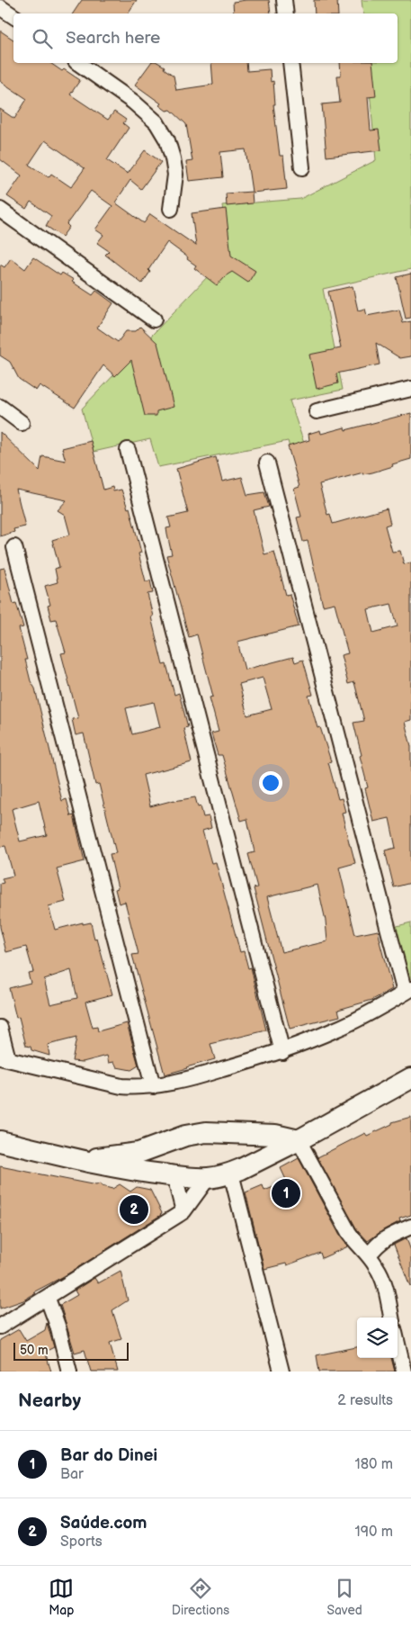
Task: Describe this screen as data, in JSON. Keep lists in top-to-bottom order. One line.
{"scale_bar":"50 m","page":{"search":"Search here","pins":["1","2"],"scale":"50 m","heading":["Nearby","2 results"],"list":[{"mark":"1","name":"Bar do Dinei","note":"Bar","value":"180 m"},{"mark":"2","name":"Saúde.com","note":"Sports","value":"190 m"}],"nav":["Map","Directions","Saved"]}}
